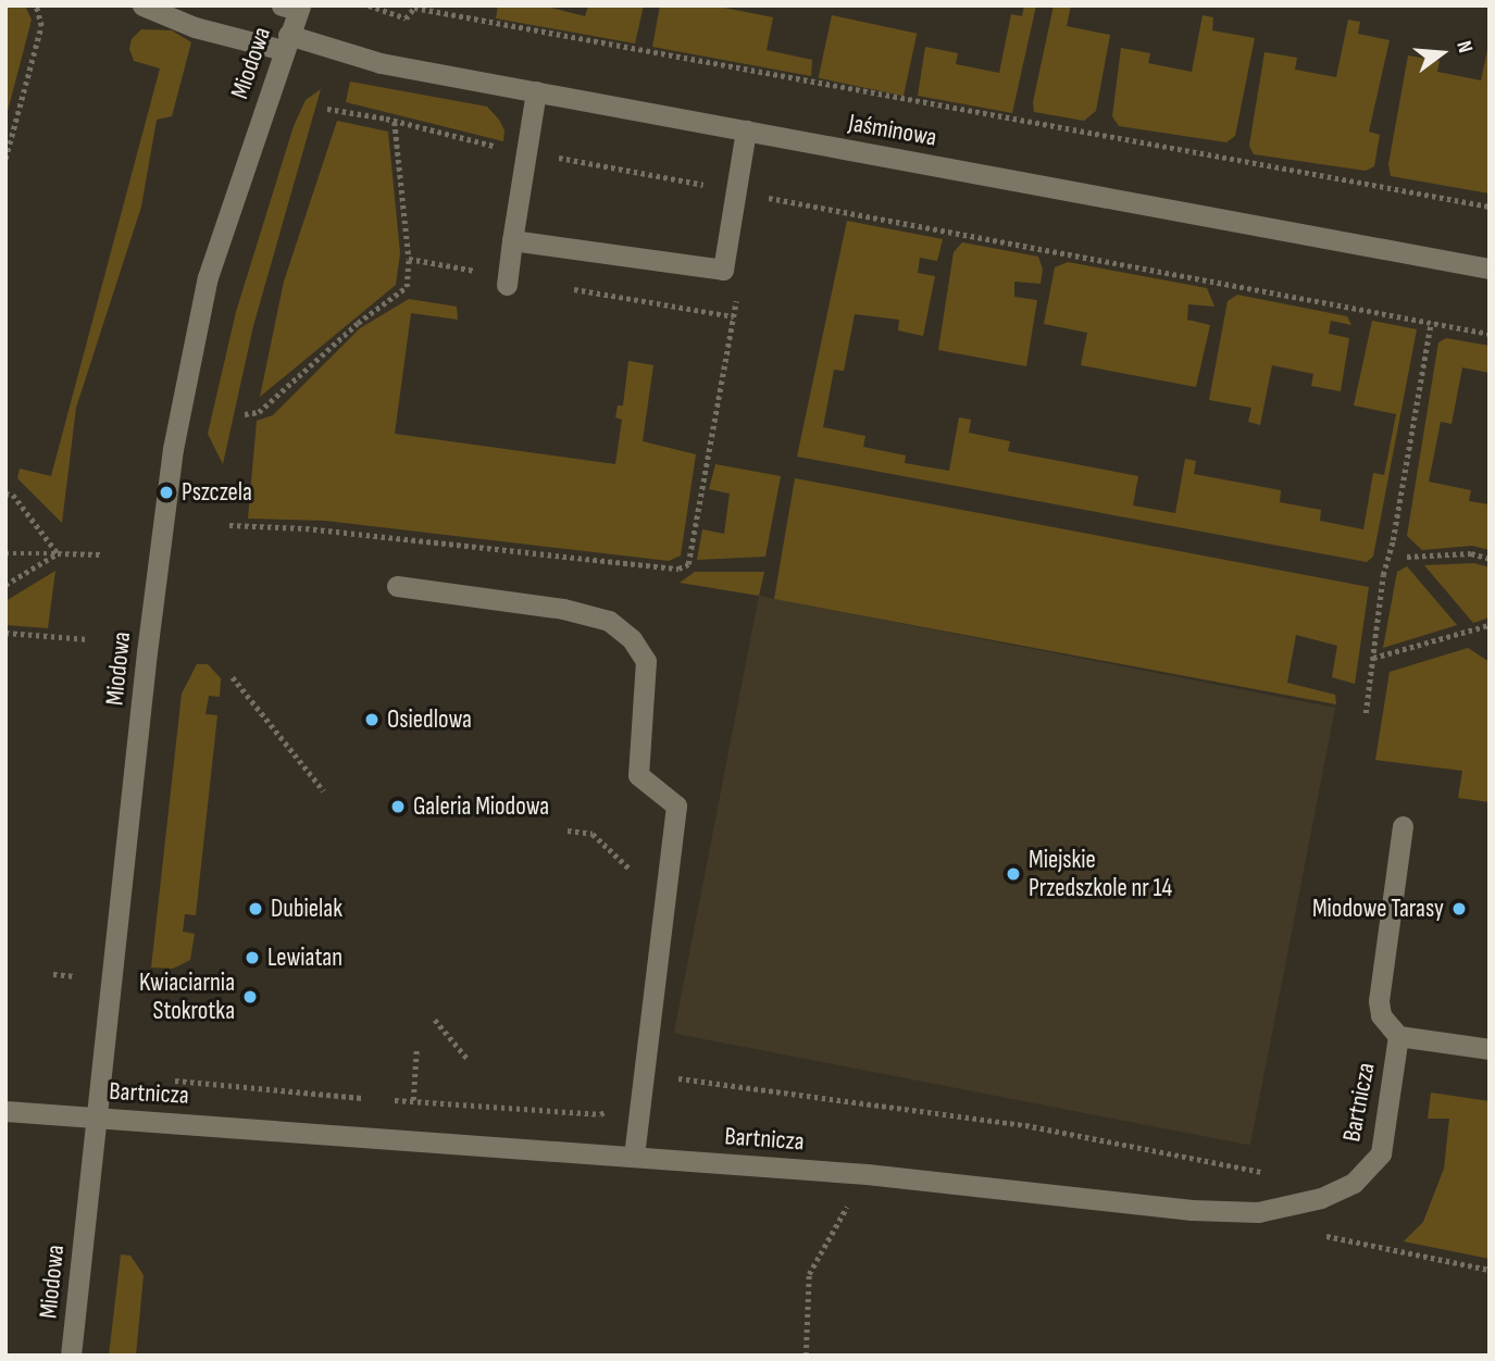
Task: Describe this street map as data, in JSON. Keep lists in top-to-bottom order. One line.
{"streets":{"street":["Miodowa","Jaśminowa","Bartnicza"]},"crossings":[["Miodowa","Jaśminowa"],["Miodowa","Bartnicza"]],"places":["Pszczela","Osiedlowa","Galeria Miodowa","Miejskie Przedszkole nr 14","Dubielak","Miodowe Tarasy","Lewiatan","Kwiaciarnia Stokrotka"],"north":"right"}
